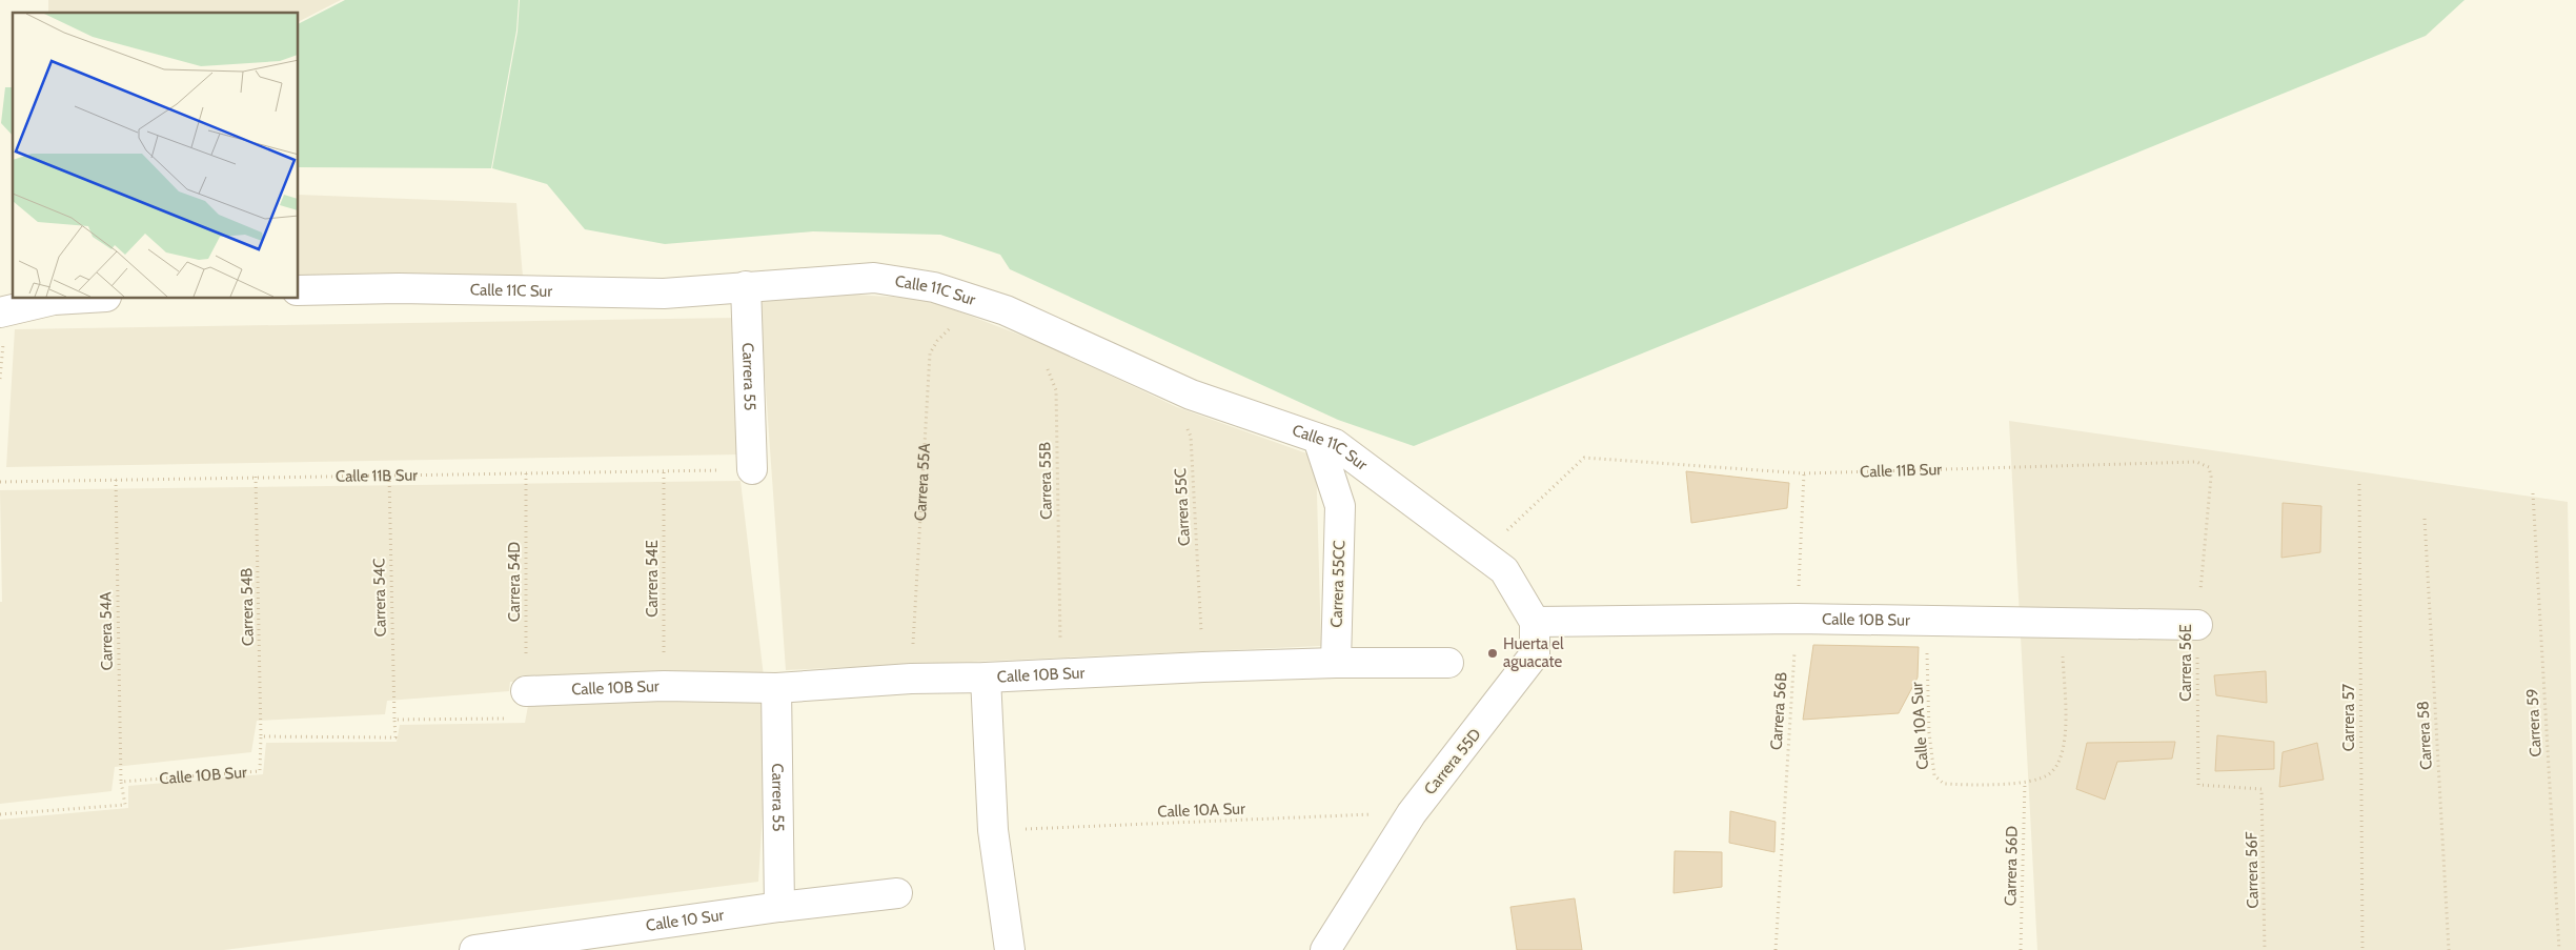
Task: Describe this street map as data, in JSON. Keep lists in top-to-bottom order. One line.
{"streets":{"street":["Calle 11C Sur","Carrera 55","Carrera 55CC","Calle 10B Sur","Carrera 55D","Calle 10 Sur"],"path":["Calle 11B Sur","Carrera 55B","Carrera 55A","Carrera 55C","Carrera 54E","Carrera 54D","Carrera 54C","Carrera 54B","Carrera 54A","Carrera 56E","Carrera 56B","Carrera 57","Carrera 59","Calle 10A Sur","Carrera 58","Carrera 56D","Carrera 56F"]},"crossings":[["Calle 11C Sur","Carrera 55"],["Calle 11C Sur","Calle 11B Sur"],["Calle 11C Sur","Carrera 55A"],["Calle 11C Sur","Carrera 55CC"],["Carrera 55","Calle 11B Sur"],["Carrera 55","Calle 10B Sur"],["Carrera 55","Calle 10 Sur"],["Calle 11B Sur","Carrera 54E"],["Calle 11B Sur","Carrera 54D"],["Calle 11B Sur","Carrera 54C"],["Calle 11B Sur","Carrera 54B"],["Calle 11B Sur","Carrera 54A"],["Calle 11B Sur","Carrera 56E"],["Calle 11B Sur","Carrera 56B"],["Carrera 55B","Calle 10B Sur"],["Carrera 55A","Calle 10B Sur"],["Carrera 55C","Calle 10B Sur"],["Carrera 54E","Calle 10B Sur"],["Carrera 54D","Calle 10B Sur"],["Carrera 55CC","Calle 10B Sur"],["Carrera 54B","Calle 10B Sur"],["Calle 10B Sur","Carrera 54A"],["Calle 10B Sur","Carrera 56E"],["Calle 10B Sur","Carrera 56B"],["Calle 10B Sur","Calle 10A Sur"],["Calle 10B Sur","Carrera 55D"],["Carrera 56E","Carrera 56F"],["Calle 10A Sur","Carrera 55D"],["Calle 10A Sur","Carrera 56D"]],"places":["Huerta el aguacate"]}
